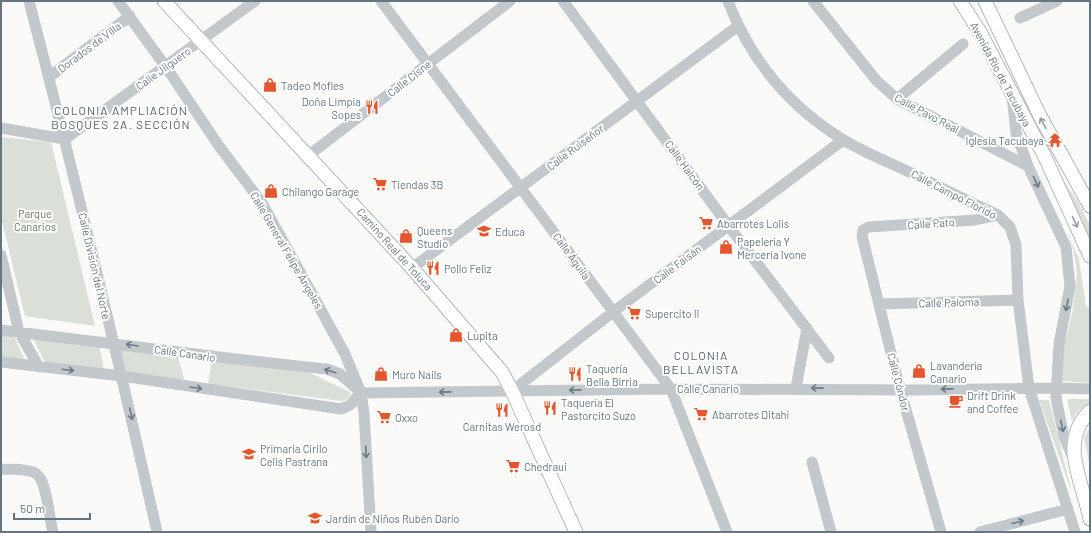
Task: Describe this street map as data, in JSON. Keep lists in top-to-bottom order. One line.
{"streets":{"main road":["Avenida Río de Tacubaya","Camino Real de Toluca"],"street":["Dorados de Villa","Calle Jilguero","Calle Cisne","Calle Pavo Real","Calle Ruiseñor","Calle Halcón","Calle Campo Florido","Calle Pato","Calle General Felipe Ángeles","Calle Águila","Calle Faisán","Calle División del Norte","Calle Paloma","Calle Canario","Calle Cóndor"]},"crossings":[["Dorados de Villa","Calle General Felipe Ángeles"],["Dorados de Villa","Calle División del Norte"],["Calle Jilguero","Camino Real de Toluca"],["Calle Jilguero","Calle General Felipe Ángeles"],["Calle Jilguero","Calle División del Norte"],["Calle Cisne","Camino Real de Toluca"],["Calle Cisne","Calle Águila"],["Calle Ruiseñor","Calle Halcón"],["Calle Ruiseñor","Calle Campo Florido"],["Calle Ruiseñor","Camino Real de Toluca"],["Calle Ruiseñor","Calle Águila"],["Calle Halcón","Calle Faisán"],["Calle Campo Florido","Calle Pato"],["Calle Campo Florido","Calle Faisán"],["Calle Campo Florido","Calle Paloma"],["Calle Campo Florido","Calle Canario"],["Calle Pato","Calle Cóndor"],["Camino Real de Toluca","Calle Faisán"],["Camino Real de Toluca","Calle Canario"],["Calle General Felipe Ángeles","Calle Canario"],["Calle Águila","Calle Faisán"],["Calle Águila","Calle Canario"],["Calle Faisán","Calle Canario"],["Calle División del Norte","Calle Canario"],["Calle Paloma","Calle Cóndor"],["Calle Canario","Calle Cóndor"]],"districts":["COLONIA AMPLIACIÓN BOSQUES 2A. SECCIÓN","COLONIA BELLAVISTA"],"parks":["Parque Canarios"],"places":{"shop":["Tadeo Mofles","Chilango Garage","Queens Studio","Papelería Y Merceria Ivone","Lupita","Lavandería Canario","Muro Nails"],"restaurant":["Doña Limpia Sopes","Pollo Feliz","Taquería Bella Birria","Taquería El Pastorcito Suzo","Carnitas Werosd"],"temple":["Iglesia Tacubaya"],"supermarket":["Tiendas 3B","Abarrotes Lolis","Supercito II","Abarrotes Ditahi","Oxxo","Chedraui"],"school or university":["Educa","Primaria Cirilo Celis Pastrana","Jardín de Niños Rubén Darío"],"cafe":["Drift Drink and Coffee"]},"scale_bar":"50 m"}
